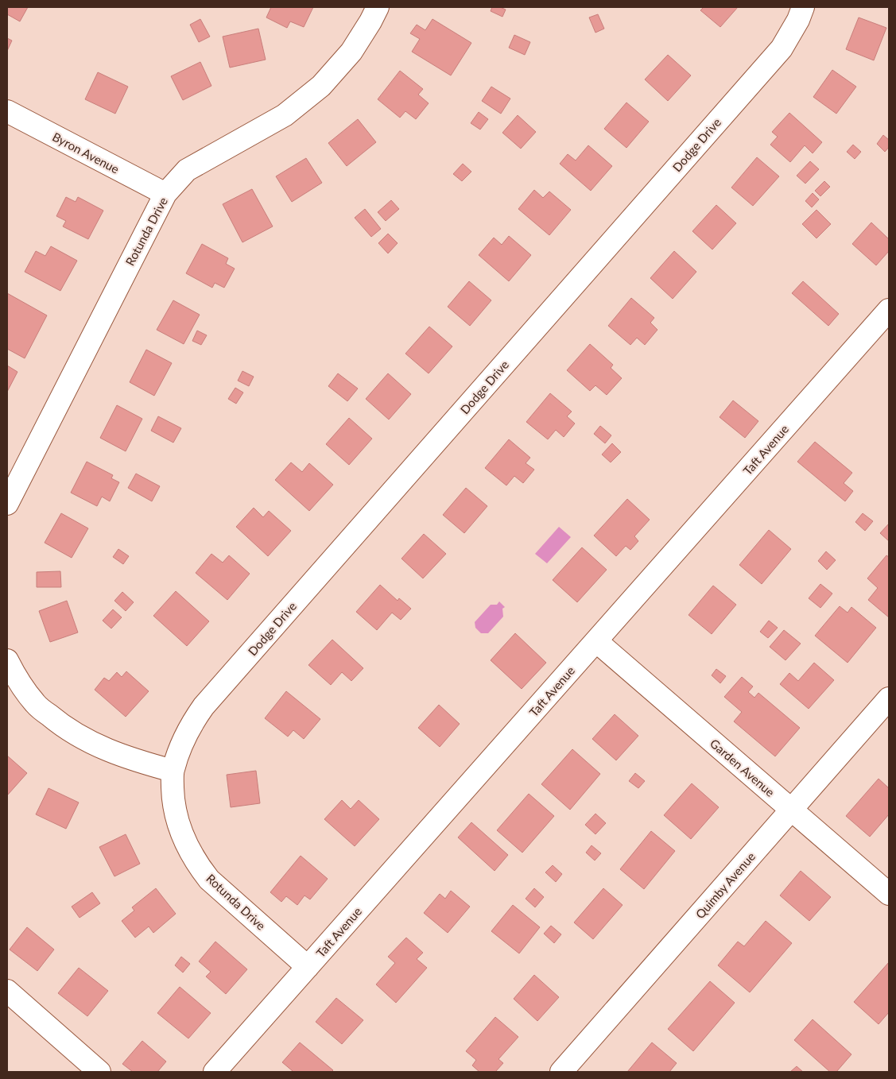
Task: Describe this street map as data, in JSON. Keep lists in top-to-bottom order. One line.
{"streets":{"street":["Dodge Drive","Byron Avenue","Rotunda Drive","Taft Avenue","Garden Avenue","Quimby Avenue"]},"crossings":[["Dodge Drive","Rotunda Drive"],["Byron Avenue","Rotunda Drive"],["Rotunda Drive","Taft Avenue"],["Taft Avenue","Garden Avenue"],["Garden Avenue","Quimby Avenue"]]}
